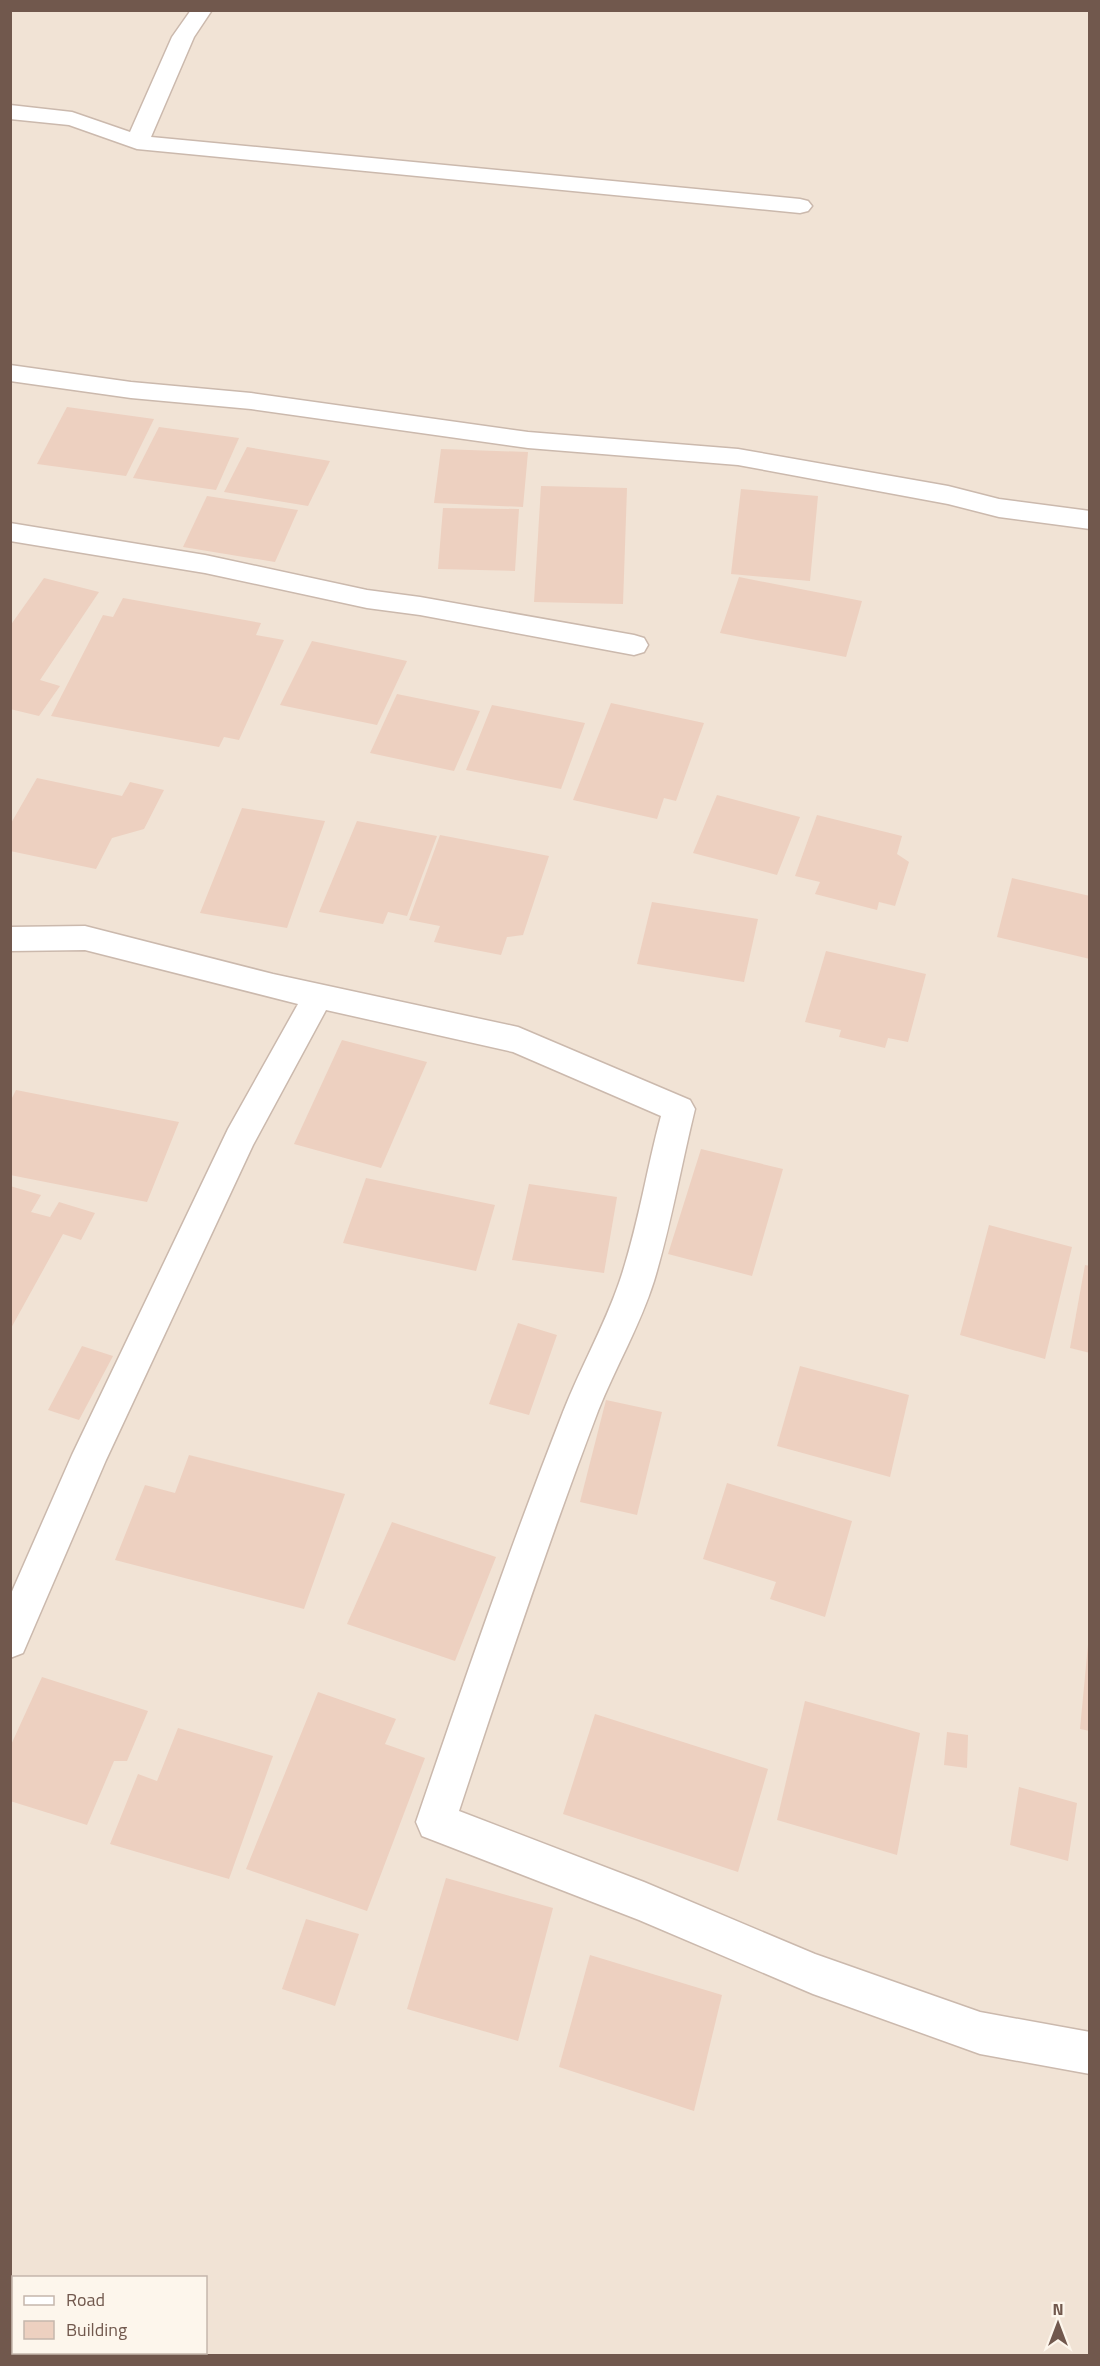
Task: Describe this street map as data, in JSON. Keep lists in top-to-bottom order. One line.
{"legend":["Road","Building"],"north":"top"}
